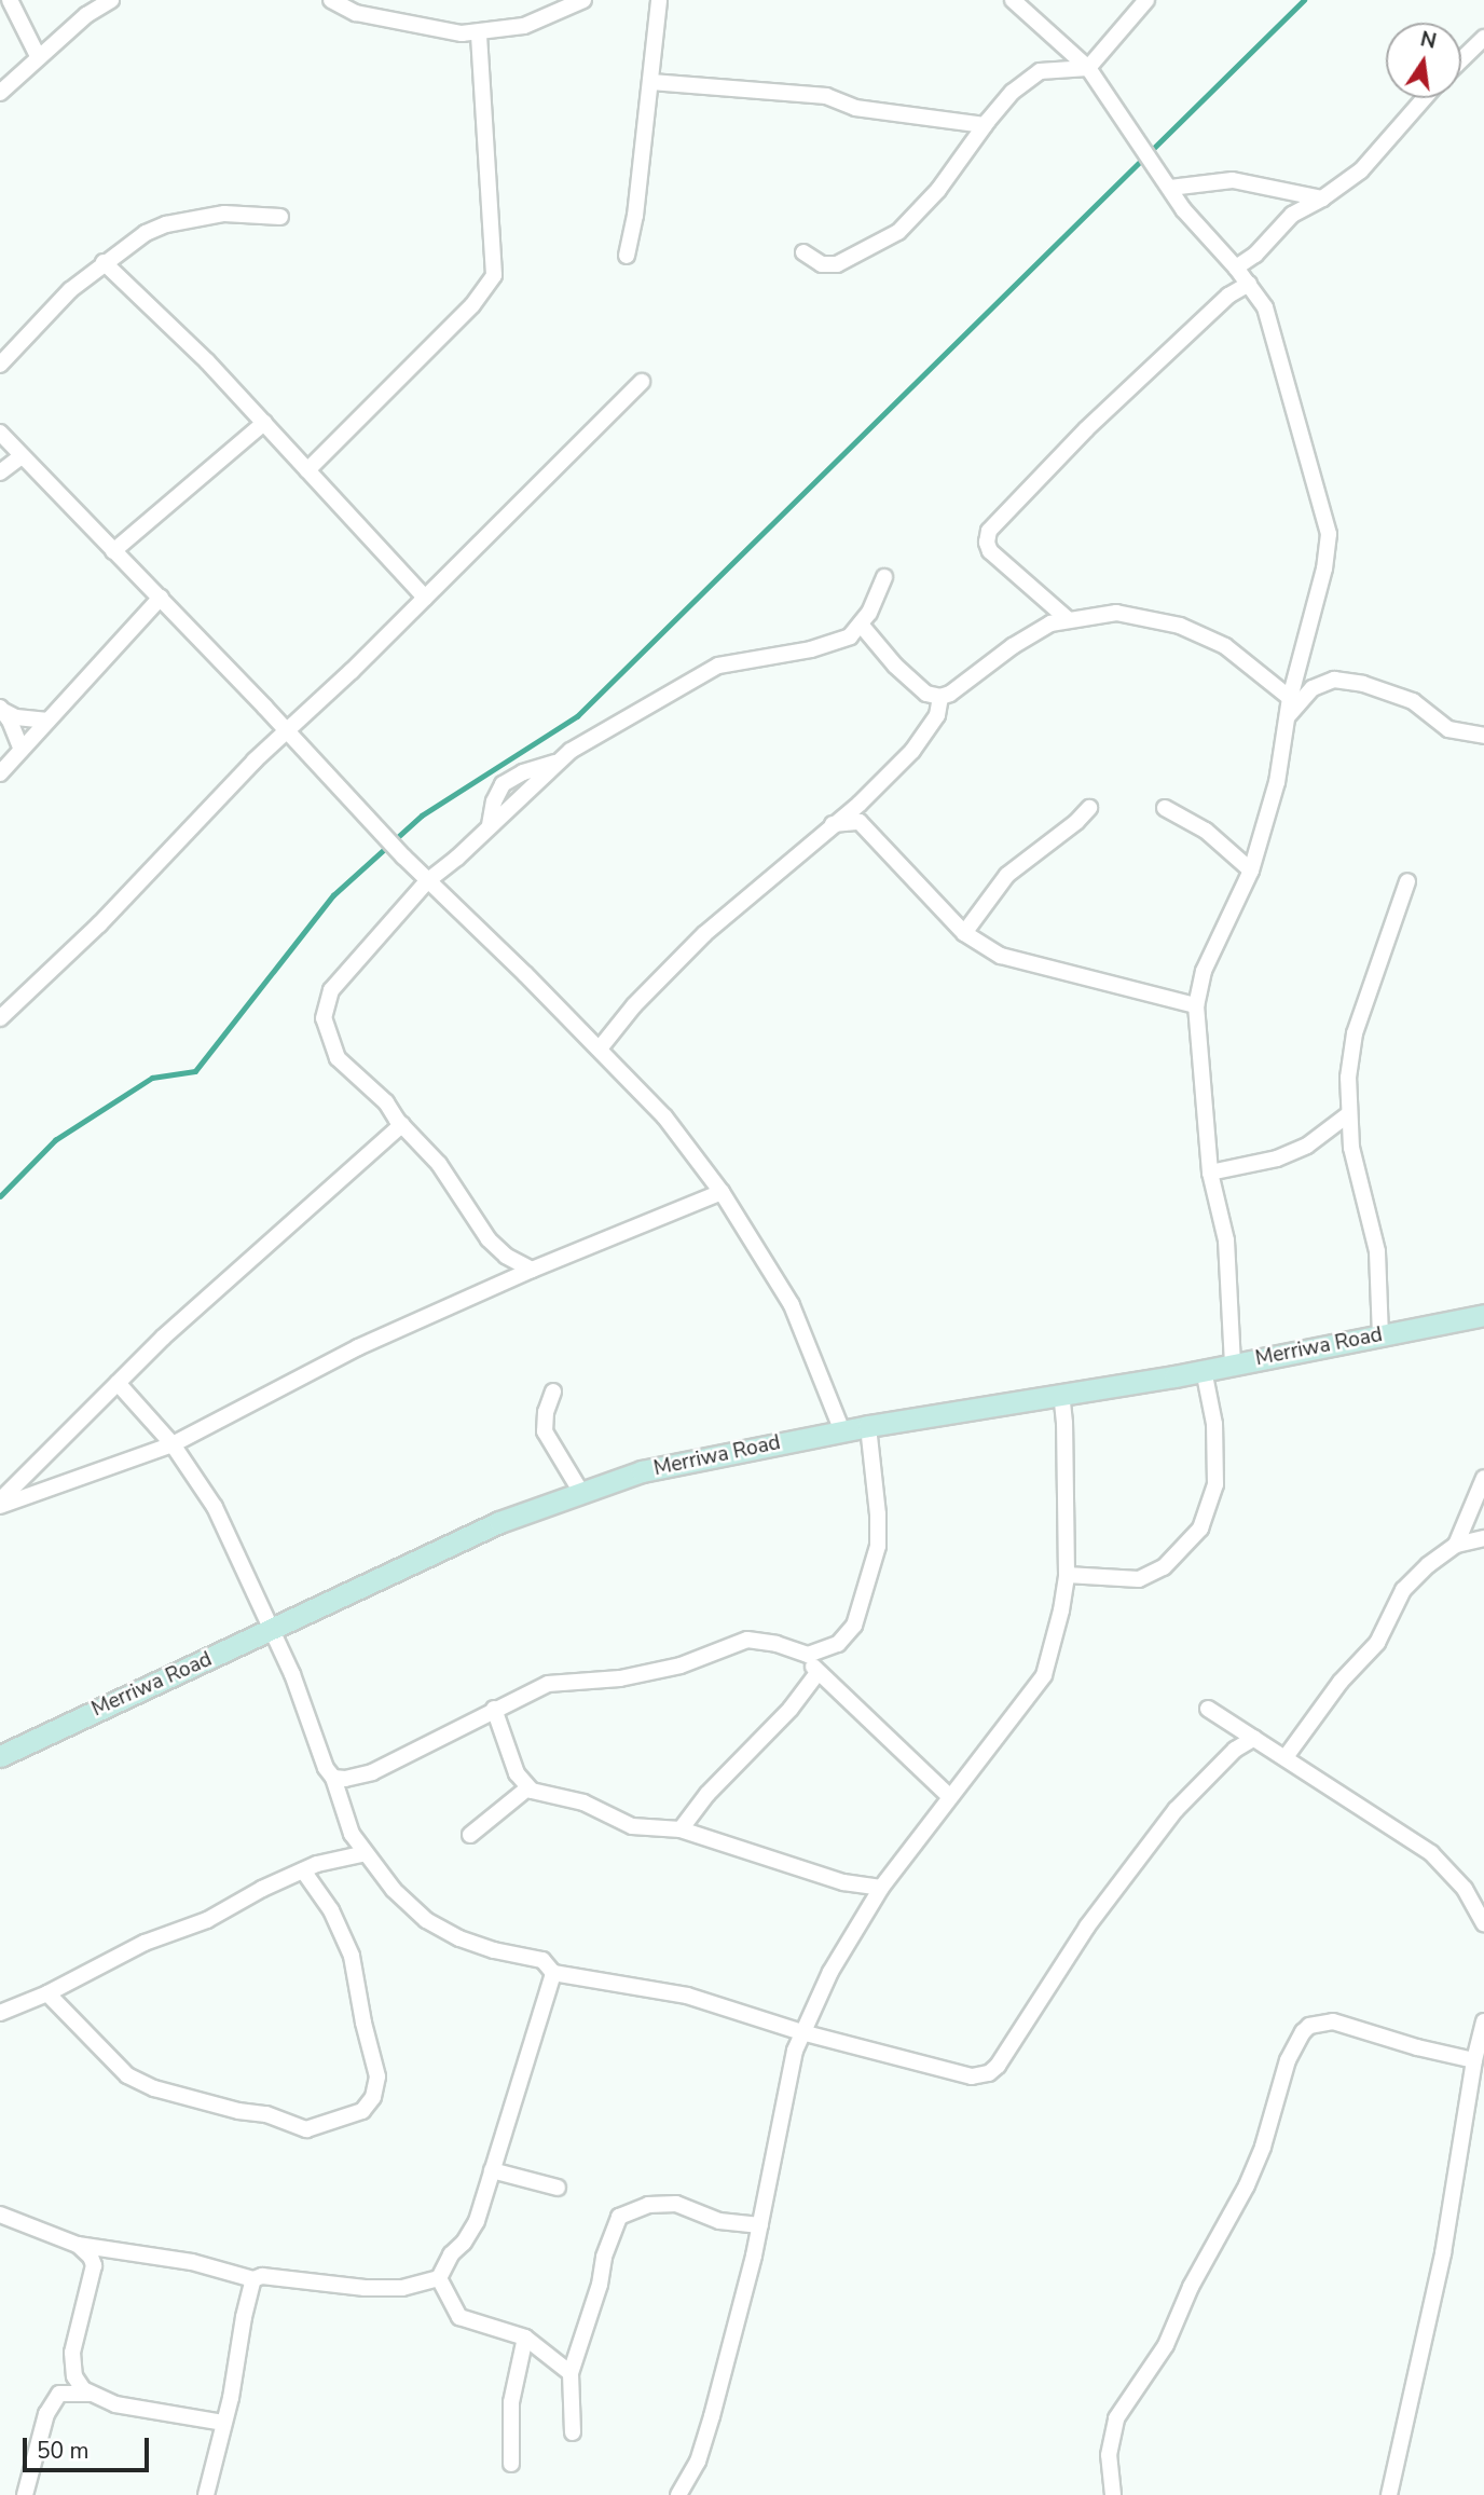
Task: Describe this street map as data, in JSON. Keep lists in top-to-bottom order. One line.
{"streets":{"street":["Merriwa Road"]},"scale_bar":"50 m","north":"top"}
